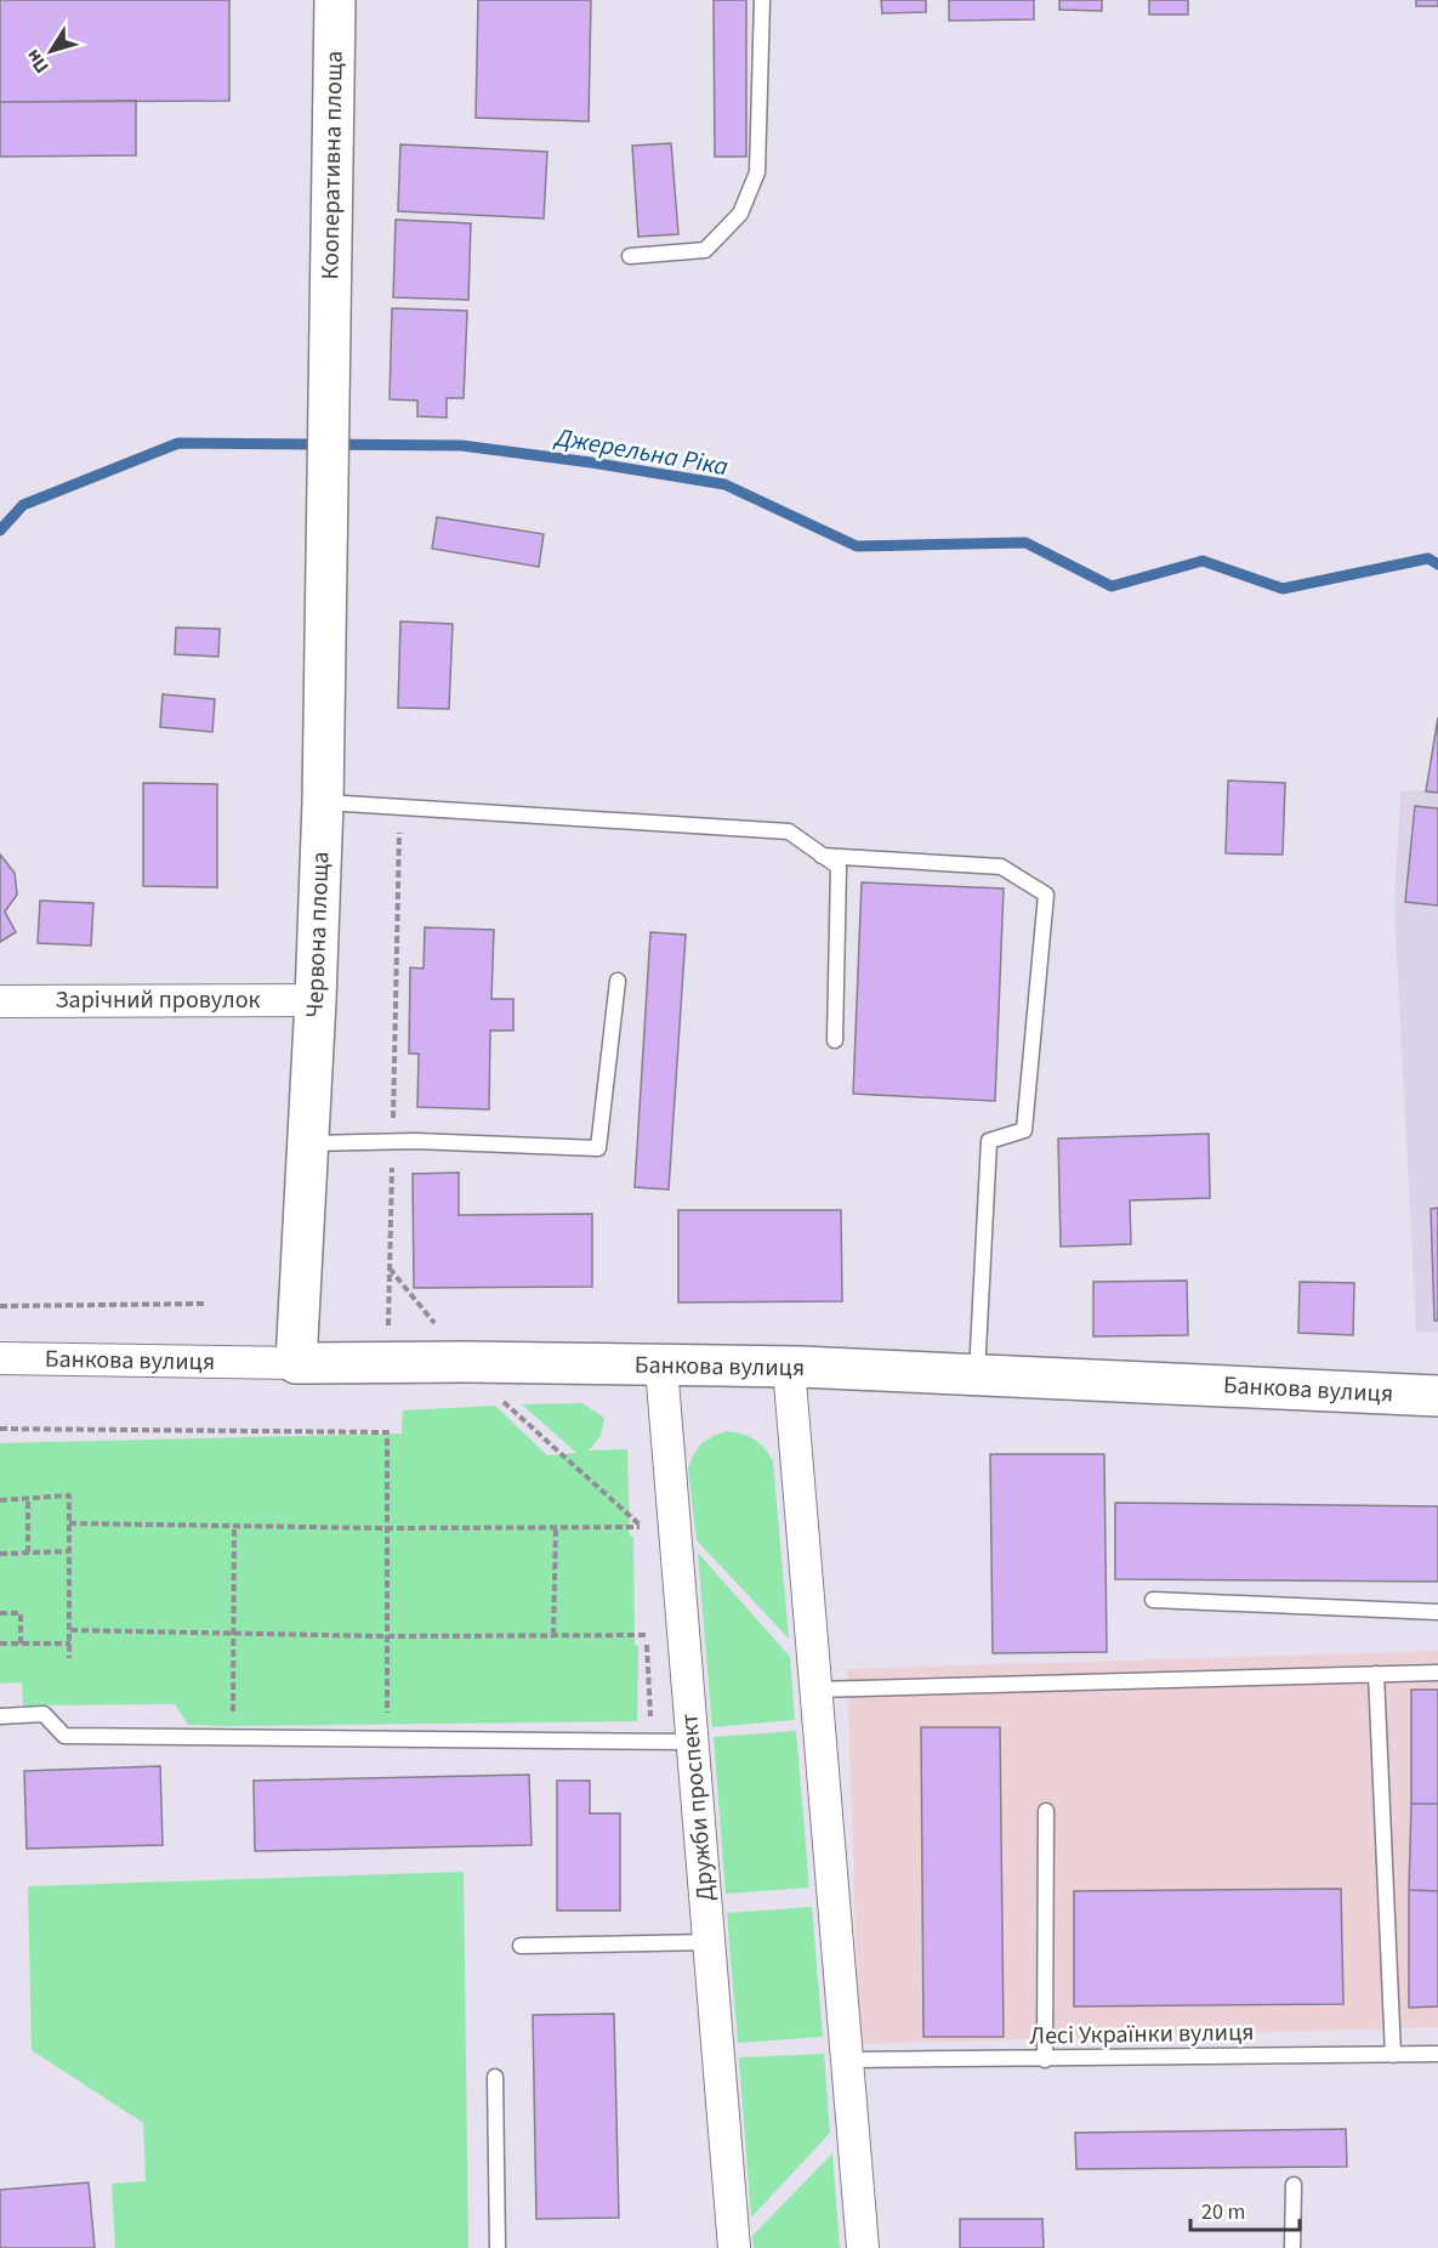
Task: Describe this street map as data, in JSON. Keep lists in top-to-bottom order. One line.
{"streets":{"street":["Кооперативна площа","Червона площа","Зарічний провулок","Банкова вулиця","Дружби проспект"],"lane":["Лесі Українки вулиця"]},"crossings":[["Кооперативна площа","Червона площа"],["Червона площа","Зарічний провулок"],["Червона площа","Банкова вулиця"],["Банкова вулиця","Дружби проспект"]],"water":["Джерельна Ріка"],"scale_bar":"20 m","north":"bottom left"}
